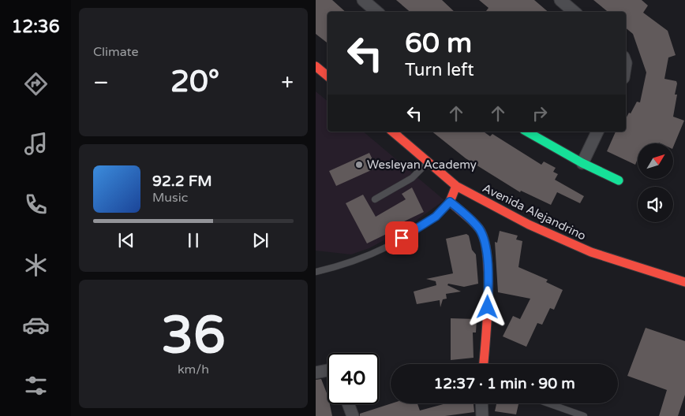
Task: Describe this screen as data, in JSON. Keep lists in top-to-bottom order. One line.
{"streets":{"street":["Avenida Alejandrino"]},"places":["Wesleyan Academy"],"north":"top right","page":{"tabs":"12:36","tile":["Climate",["36","km/h"]],"turn":["60 m","Turn left"],"heat":["−","20°","+"],"song":["92.2 FM","Music"],"limit":"40","trip":"12:37 · 1 min · 90 m"}}
